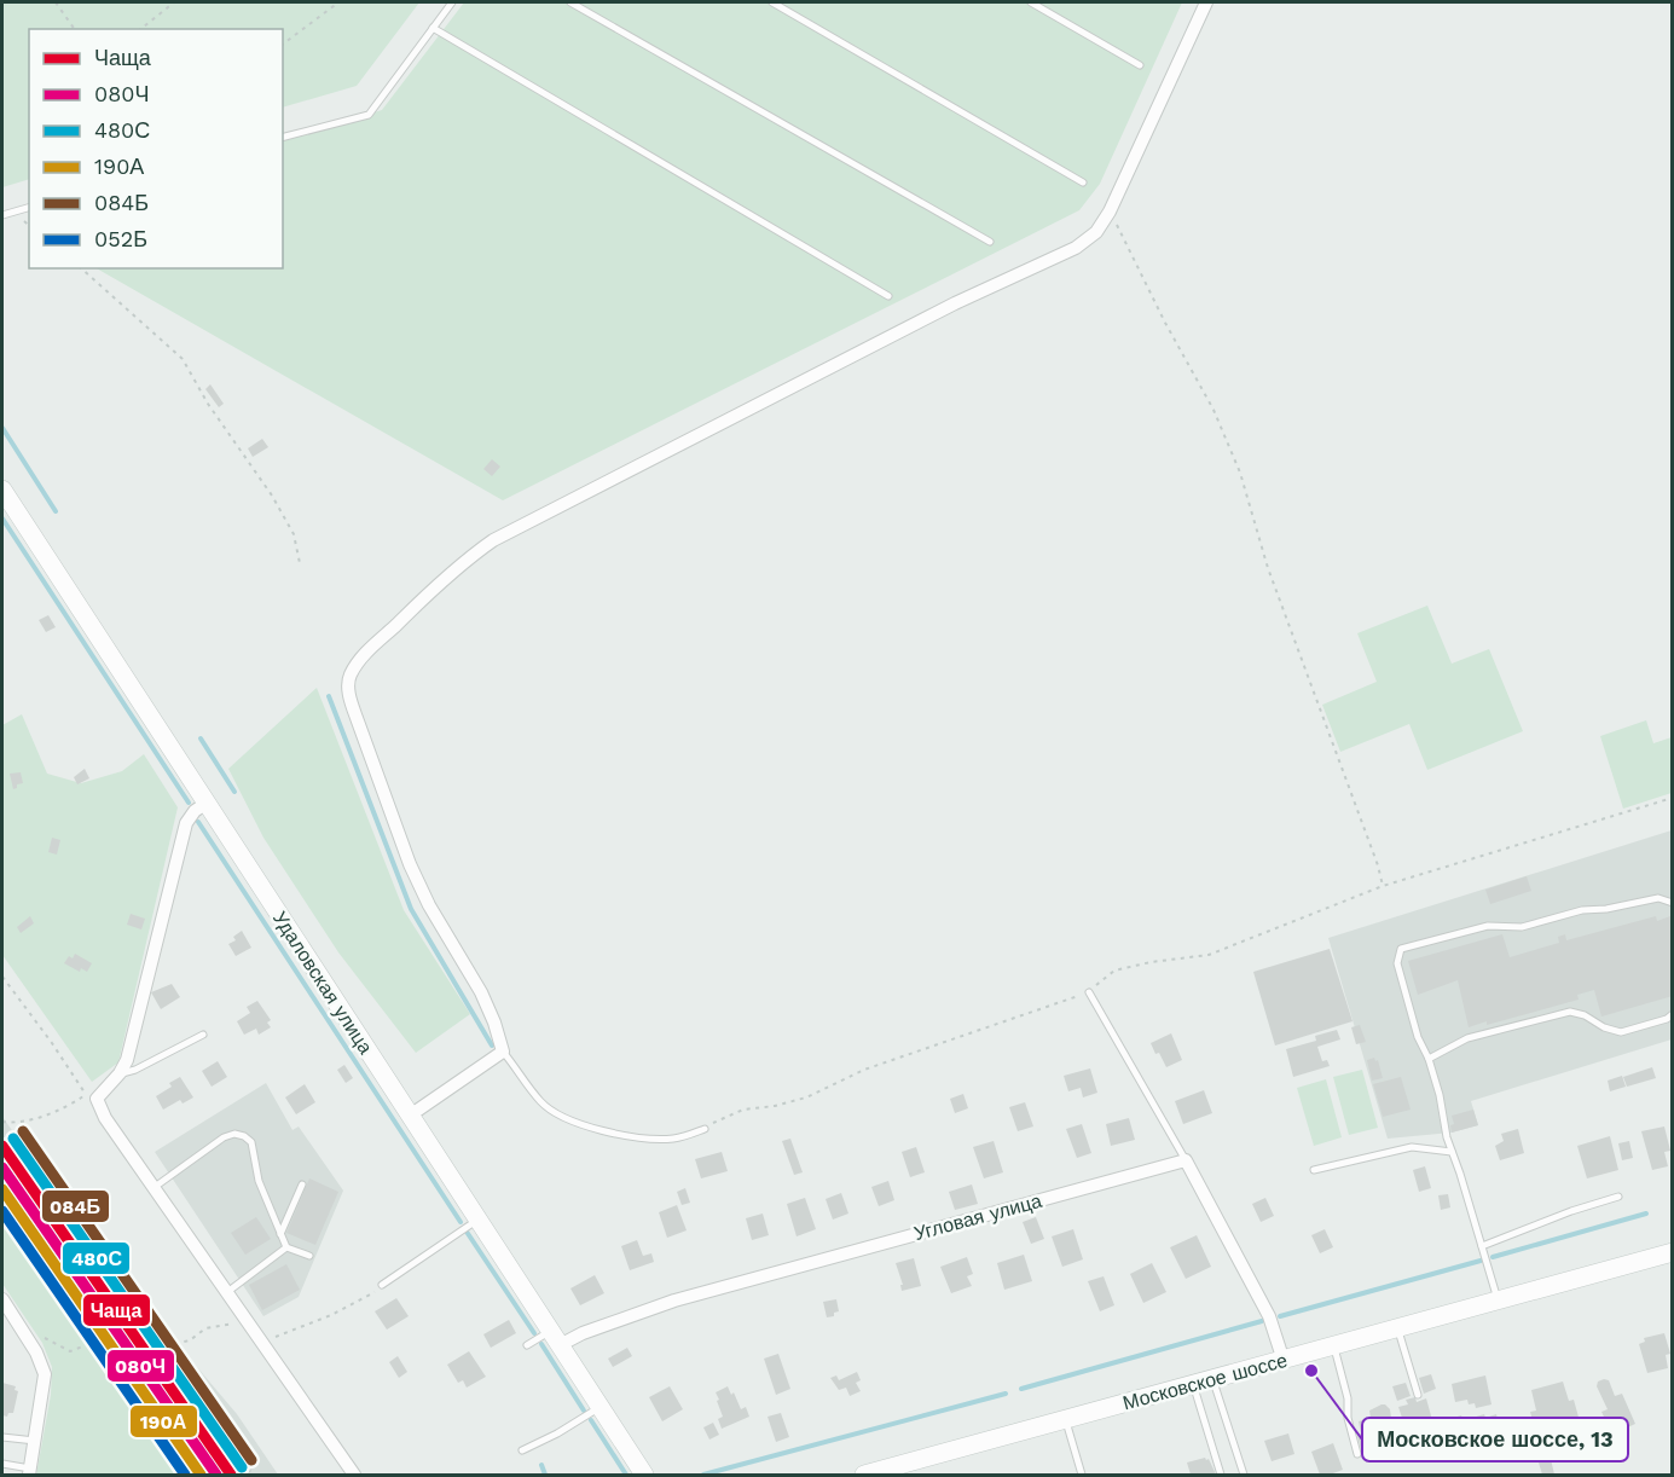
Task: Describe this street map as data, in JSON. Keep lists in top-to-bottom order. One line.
{"streets":{"main road":["Удаловская улица","Московское шоссе"],"street":["Угловая улица"]},"crossings":[["Удаловская улица","Угловая улица"]],"places":["Московское шоссе, 13"],"lines":["transit line 084Б","transit line 480С","transit line Чаща","transit line 080Ч","transit line 190А","transit line 052Б"],"legend":["Чаща","080Ч","480С","190А","084Б","052Б"]}
